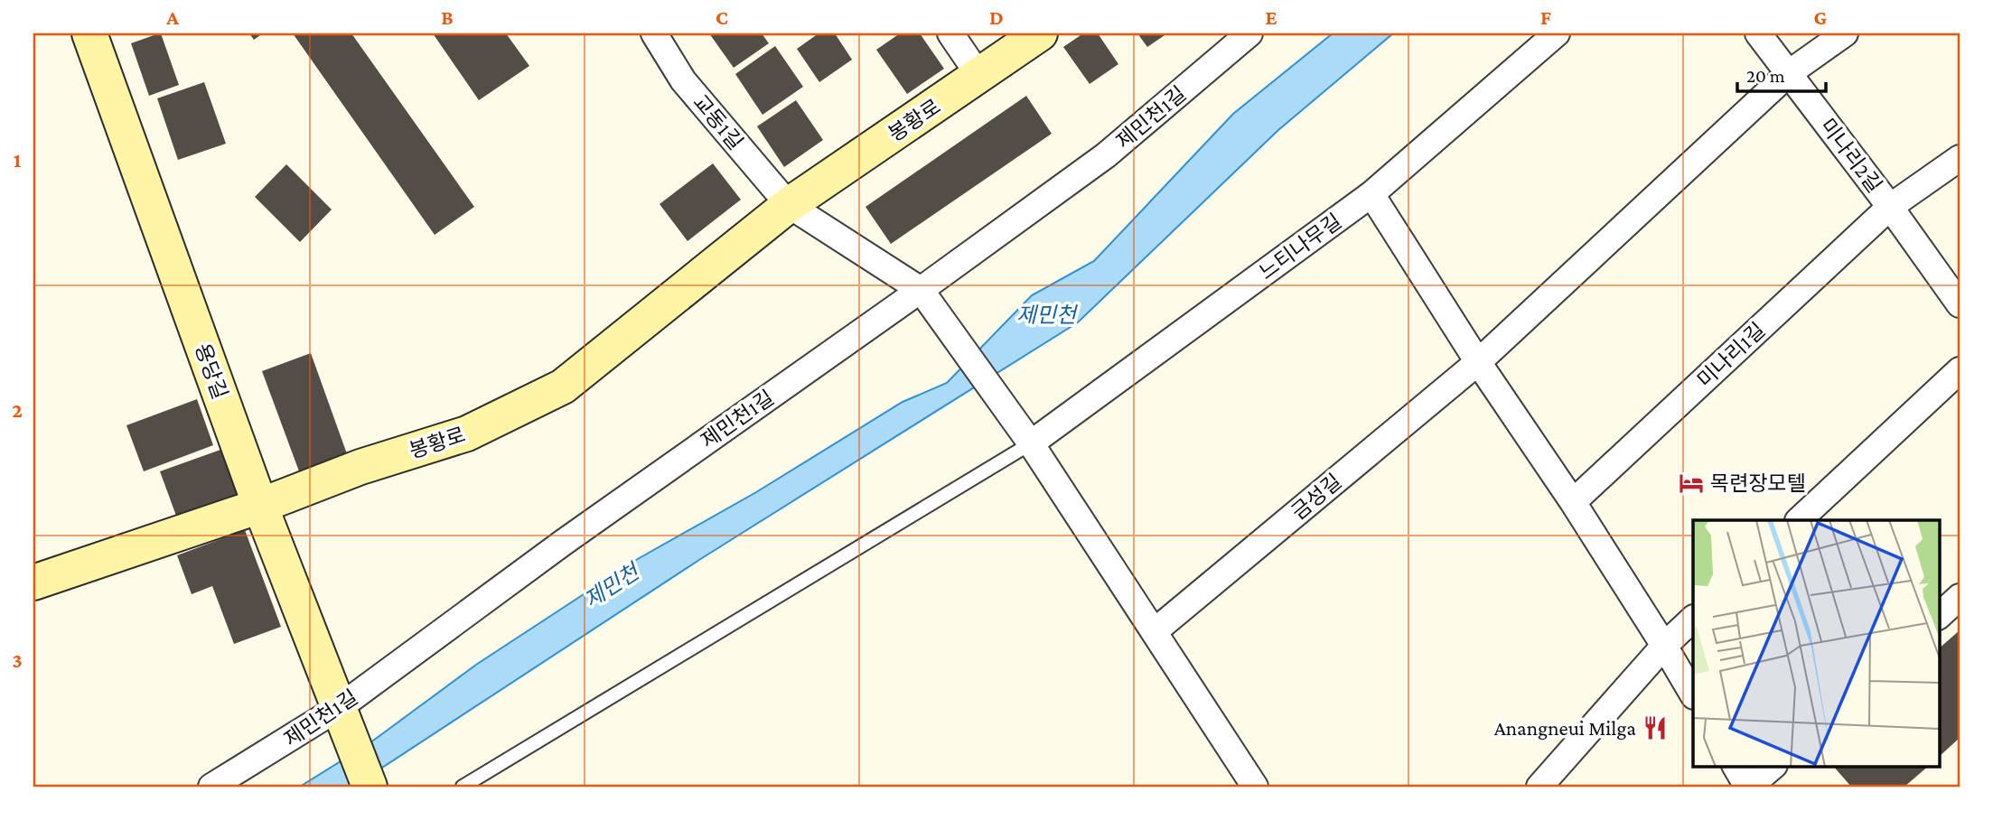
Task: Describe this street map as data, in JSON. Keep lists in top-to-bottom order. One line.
{"streets":{"main road":["봉황로","용당길"],"street":["제민천1길","교동1길","미나리2길","느티나무길","미나리1길","금성길"]},"crossings":[["제민천1길","용당길"],["봉황로","교동1길"],["봉황로","용당길"],["미나리2길","미나리1길"]],"water":["제민천"],"places":{"hotel":["목련장모텔"],"restaurant":["Anangneui Milga"]},"scale_bar":"20 m","grid":{"columns":["A","B","C","D","E","F","G"],"rows":["1","2","3"]}}
